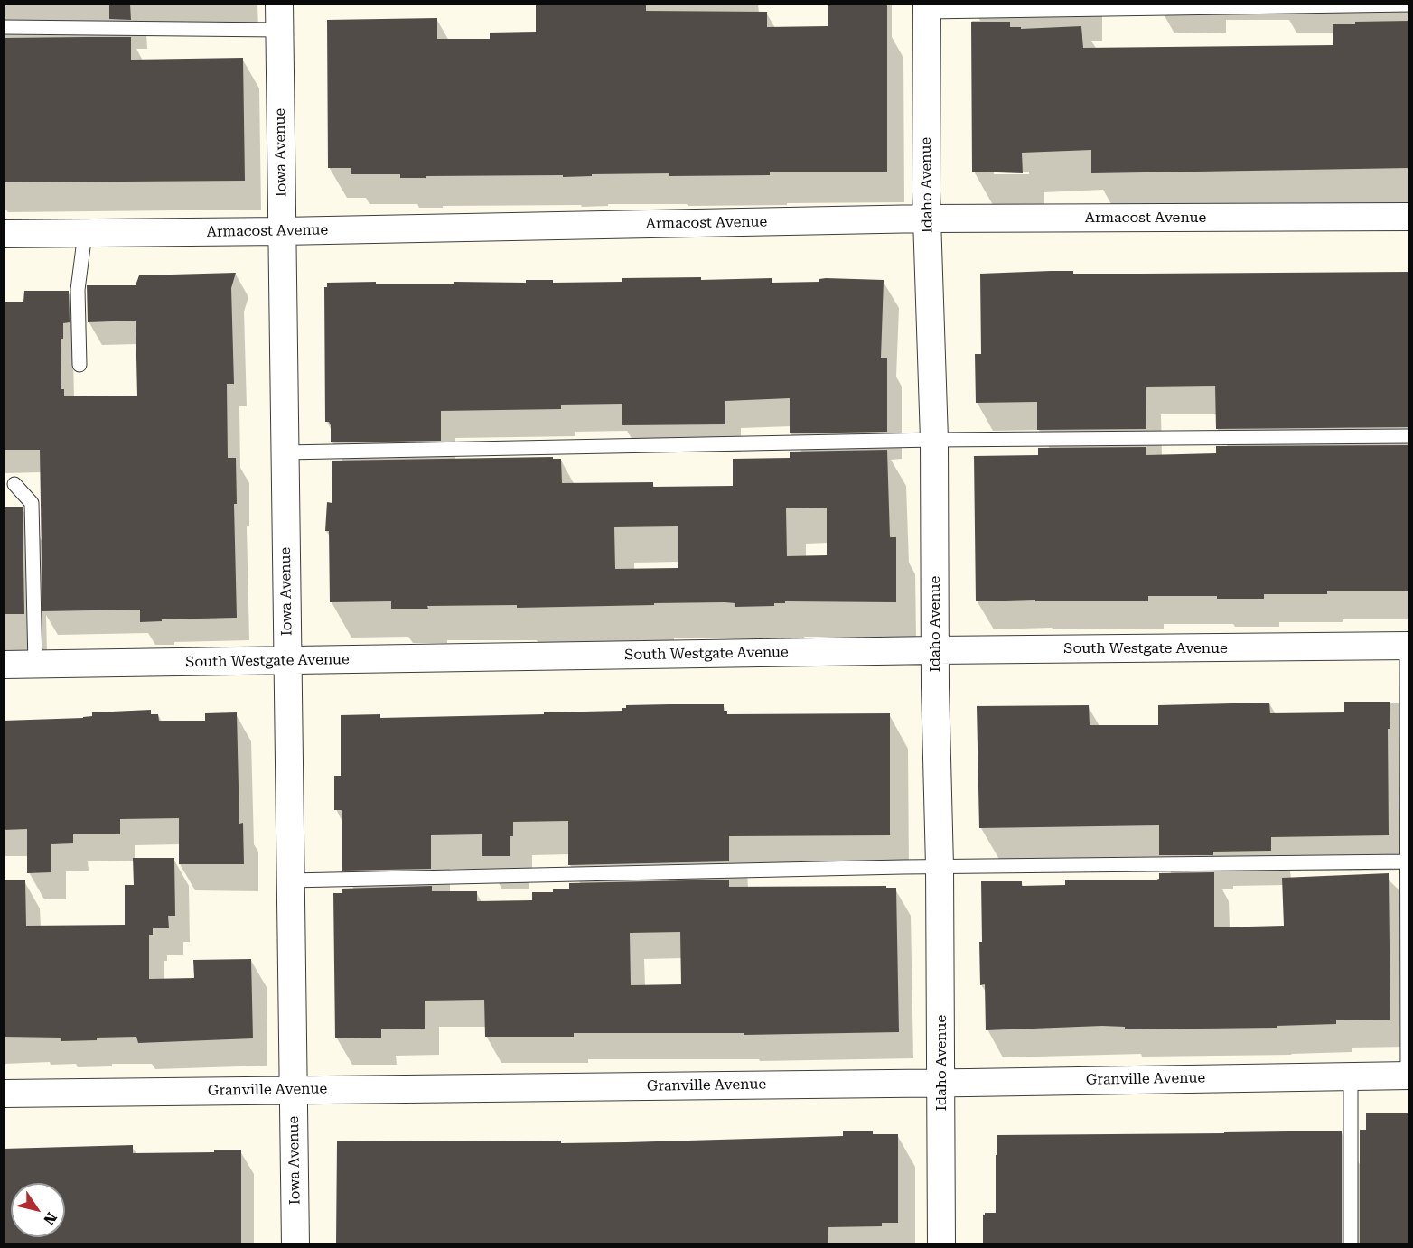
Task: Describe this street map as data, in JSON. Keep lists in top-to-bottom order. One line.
{"streets":{"street":["Iowa Avenue","Idaho Avenue","Armacost Avenue","South Westgate Avenue","Granville Avenue"]},"crossings":[["Iowa Avenue","Armacost Avenue"],["Iowa Avenue","South Westgate Avenue"],["Iowa Avenue","Granville Avenue"],["Idaho Avenue","Armacost Avenue"],["Idaho Avenue","South Westgate Avenue"],["Idaho Avenue","Granville Avenue"]],"north":"bottom right"}
